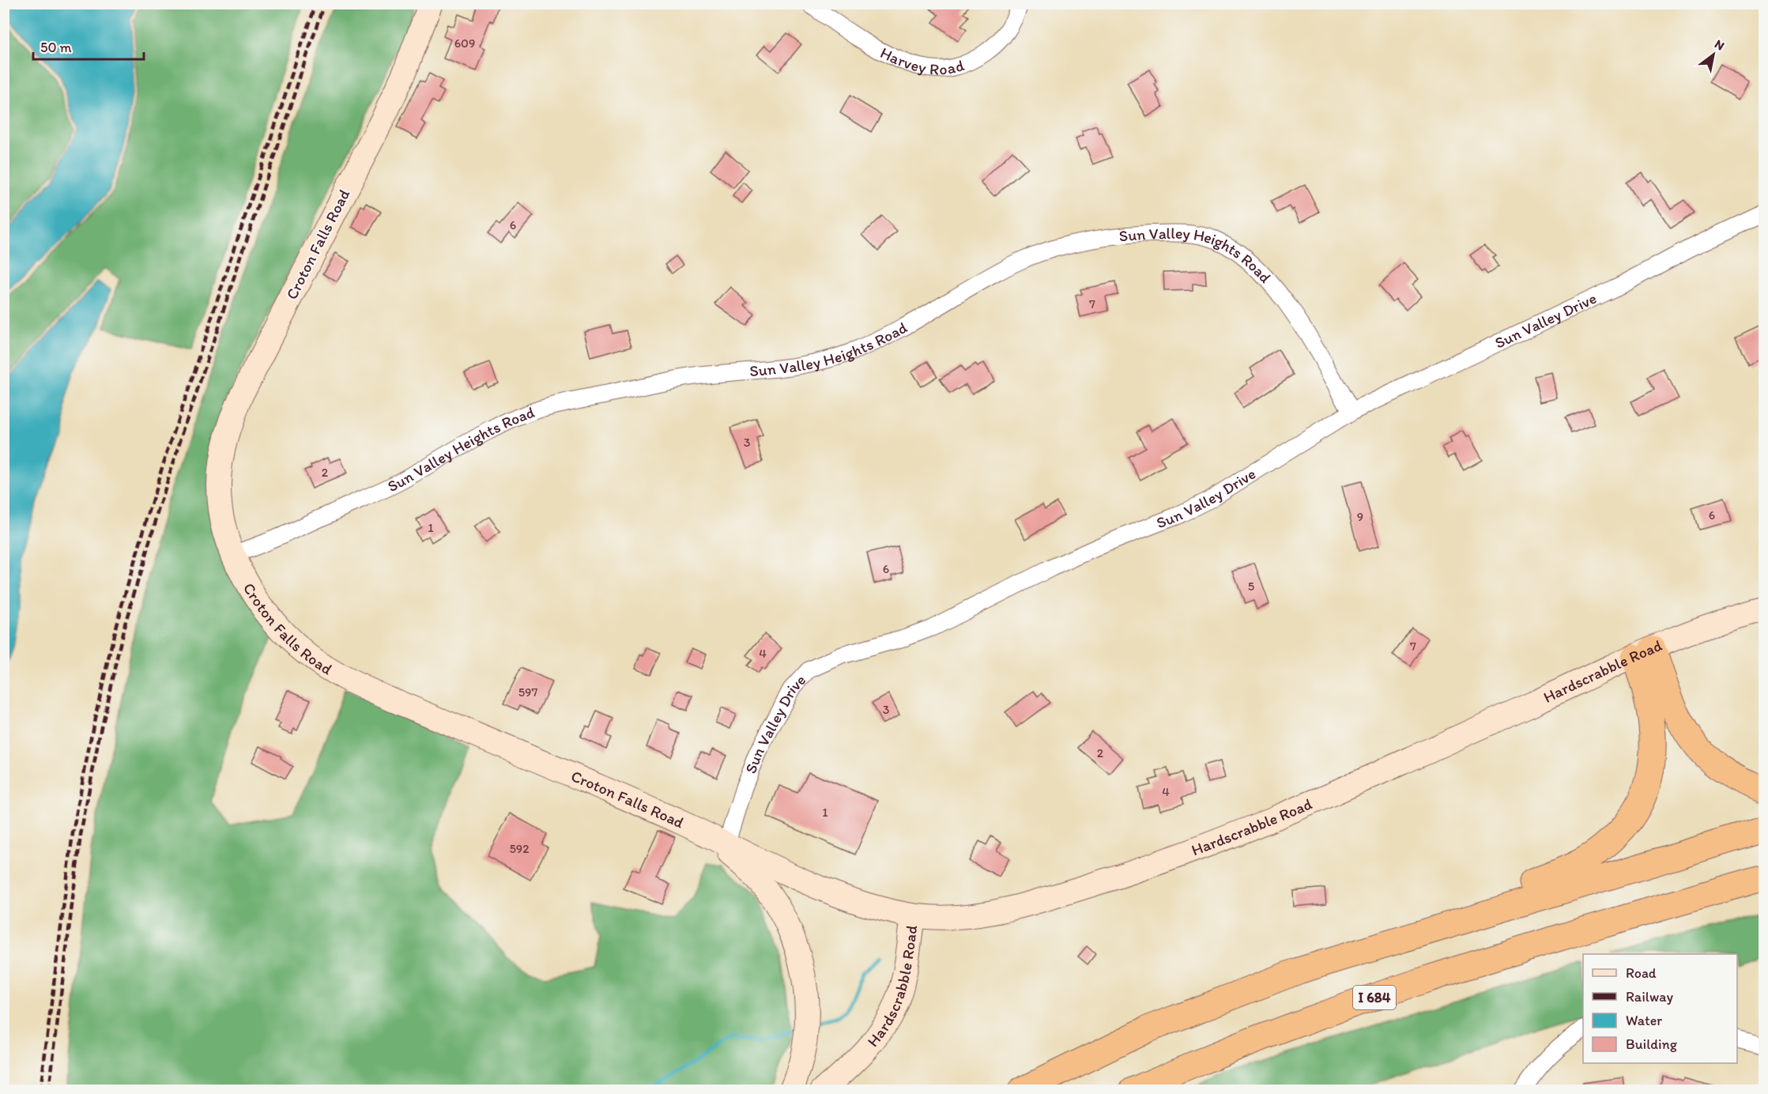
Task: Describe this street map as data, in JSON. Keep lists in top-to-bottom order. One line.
{"streets":{"highway":["I 684"],"main road":["Croton Falls Road","Hardscrabble Road"],"street":["Harvey Road","Sun Valley Heights Road","Sun Valley Drive"]},"crossings":[["Croton Falls Road","Sun Valley Heights Road"],["Croton Falls Road","Sun Valley Drive"],["Croton Falls Road","Hardscrabble Road"],["Sun Valley Heights Road","Sun Valley Drive"]],"house_numbers":["609","6","7","3","2","6","9","1","6","5","7","4","597","3","2","4","1","592"],"legend":["Road","Railway","Water","Building"],"scale_bar":"50 m","north":"top right"}
